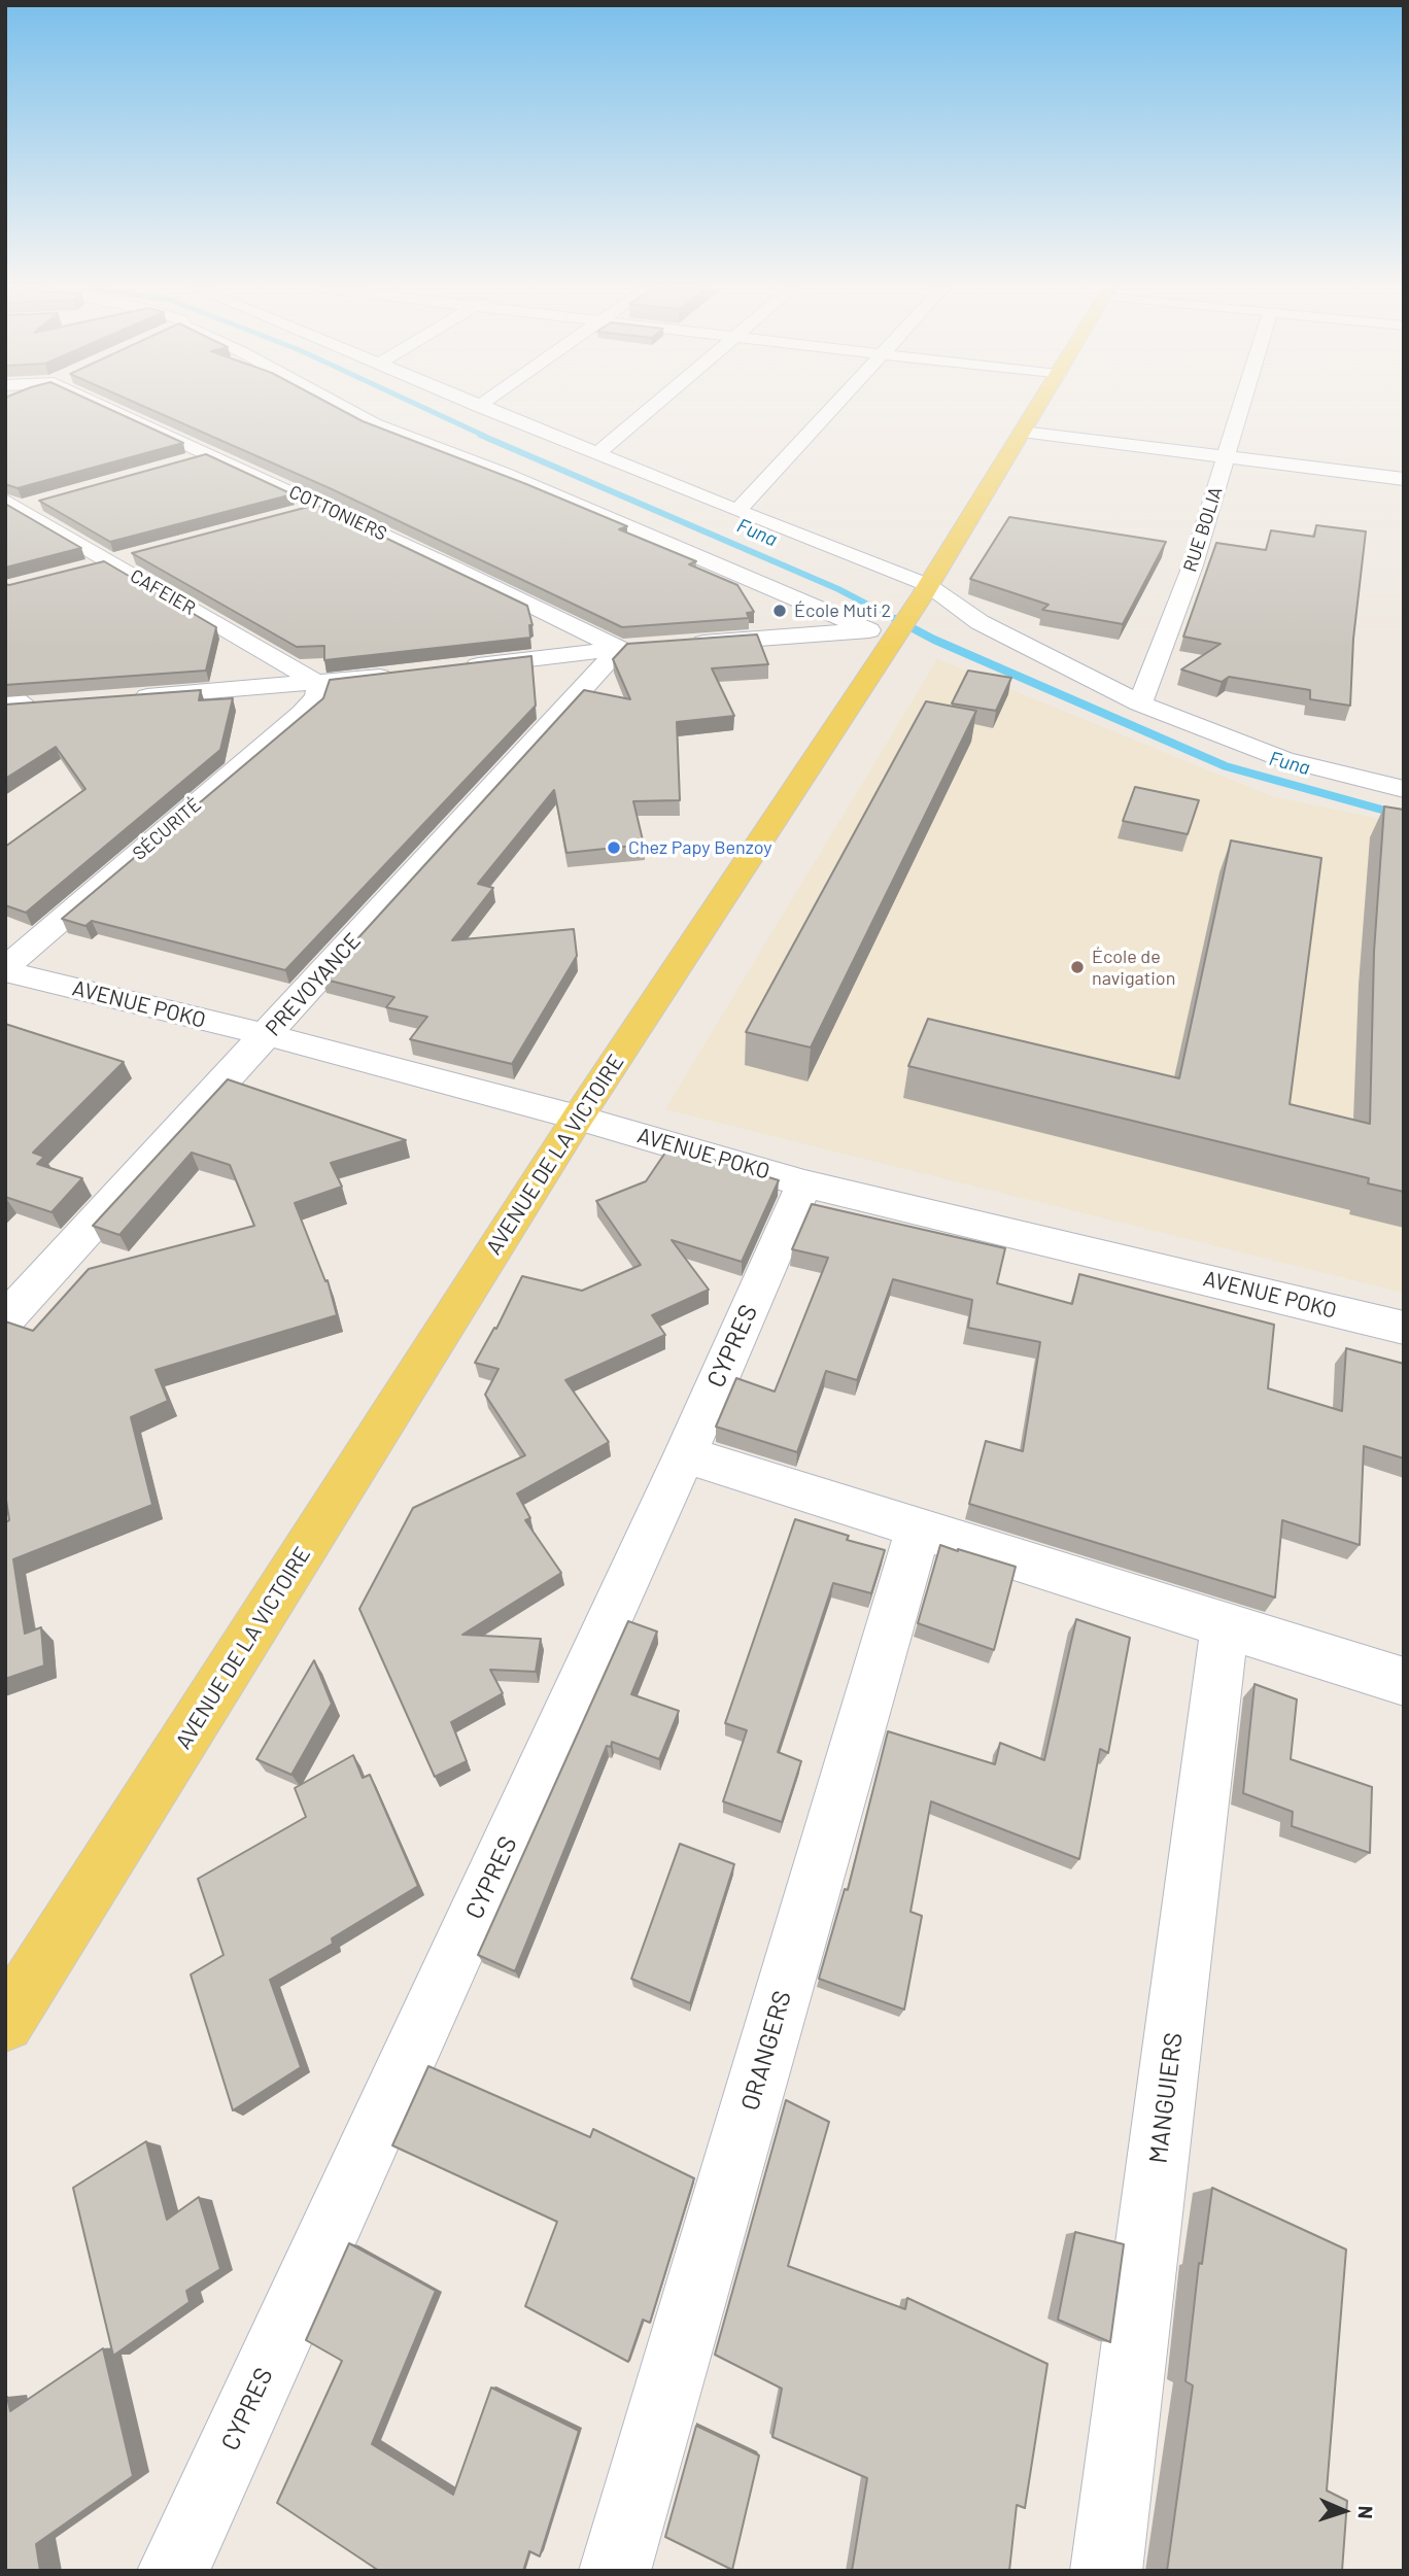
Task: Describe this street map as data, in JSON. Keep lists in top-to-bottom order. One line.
{"streets":{"main road":["AVENUE DE LA VICTOIRE"],"street":["COTTONIERS","RUE BOLIA","CAFEIER","SÉCURITÉ","PREVOYANCE","AVENUE POKO","CYPRES","ORANGERS","MANGUIERS"]},"crossings":[["COTTONIERS","PREVOYANCE"],["CAFEIER","SÉCURITÉ"],["SÉCURITÉ","AVENUE POKO"],["PREVOYANCE","AVENUE POKO"],["AVENUE POKO","AVENUE DE LA VICTOIRE"],["AVENUE POKO","CYPRES"]],"water":["Funa"],"places":["École Muti 2","Chez Papy Benzoy","École de navigation"],"north":"right"}
